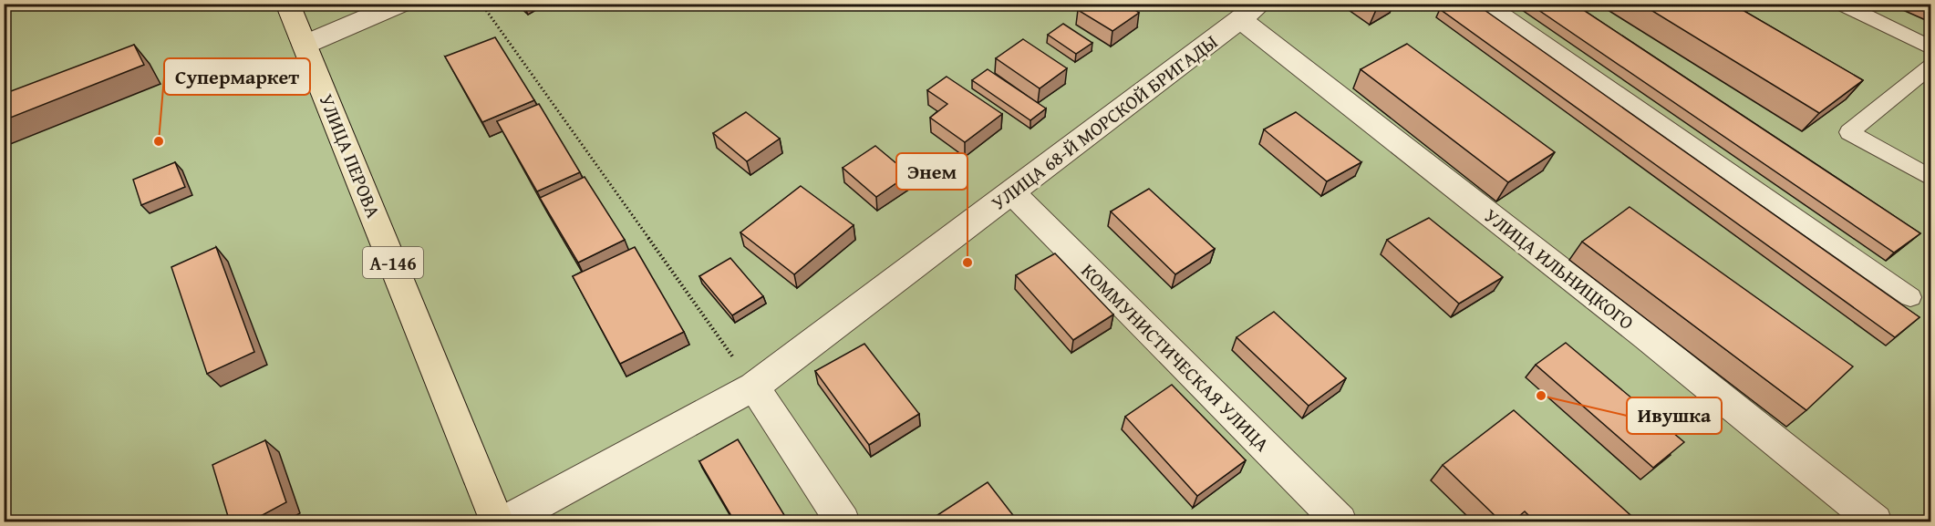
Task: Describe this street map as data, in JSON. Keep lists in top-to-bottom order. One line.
{"streets":{"highway":["УЛИЦА ПЕРОВА","А-146"],"street":["УЛИЦА 68-Й МОРСКОЙ БРИГАДЫ","УЛИЦА ИЛЬНИЦКОГО","КОММУНИСТИЧЕСКАЯ УЛИЦА"]},"crossings":[["УЛИЦА 68-Й МОРСКОЙ БРИГАДЫ","УЛИЦА ИЛЬНИЦКОГО"],["УЛИЦА 68-Й МОРСКОЙ БРИГАДЫ","КОММУНИСТИЧЕСКАЯ УЛИЦА"]],"places":["Супермаркет","Энем","Ивушка"]}
